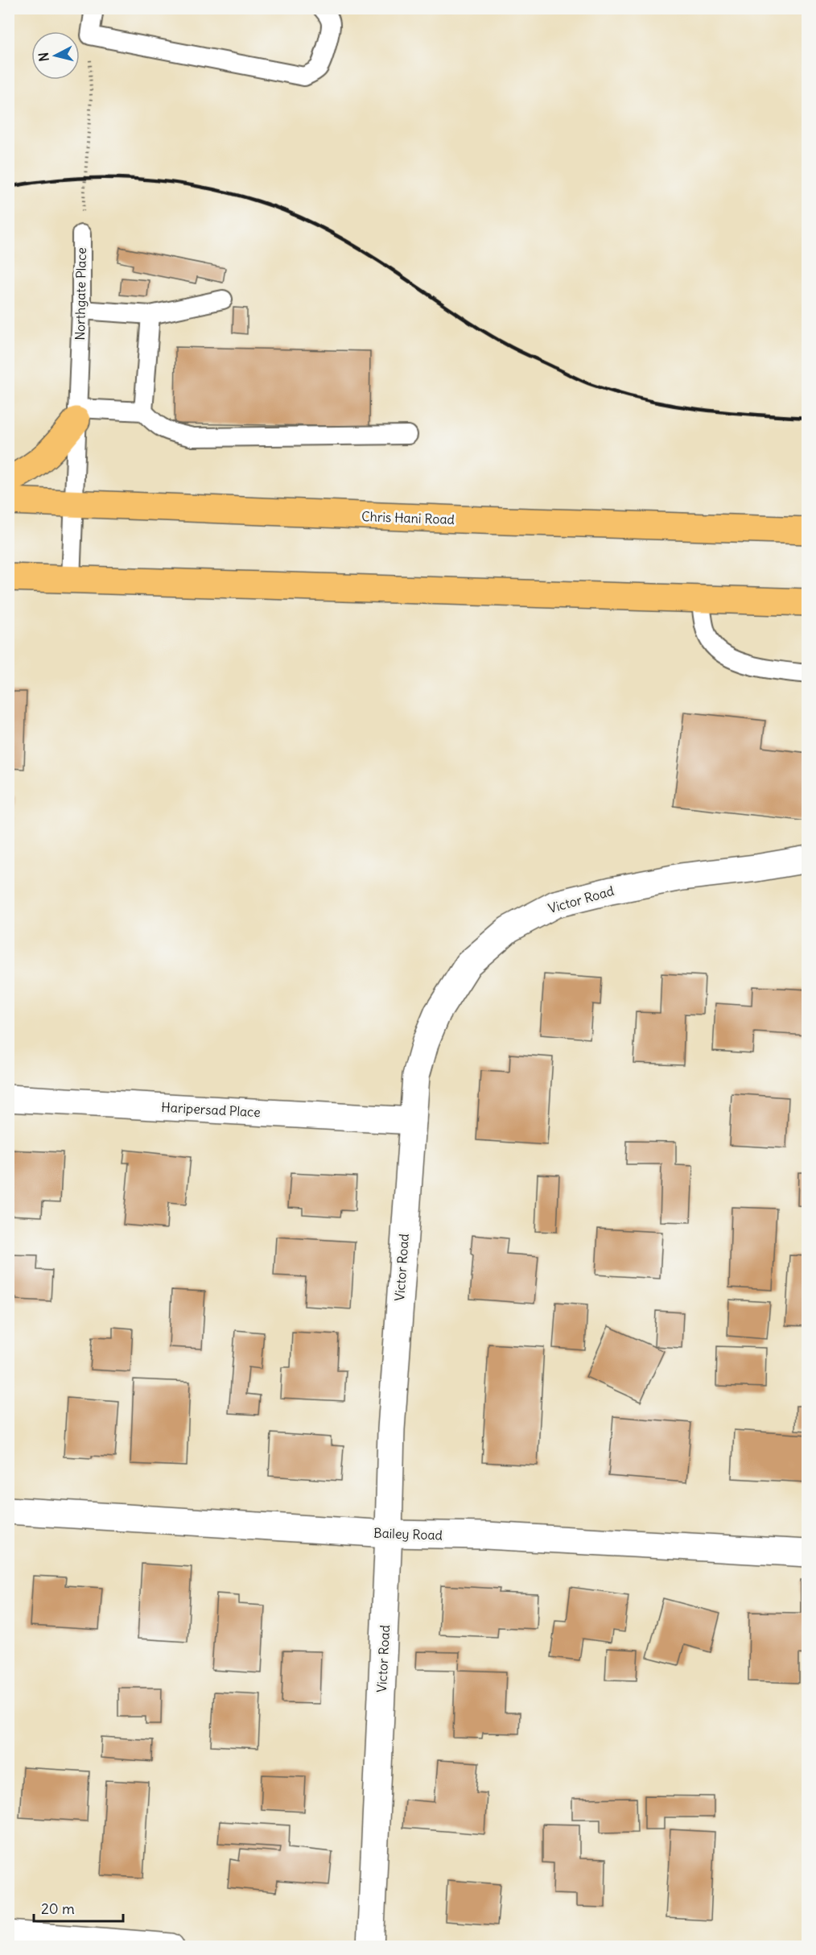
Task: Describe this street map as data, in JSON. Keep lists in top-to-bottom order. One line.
{"streets":{"main road":["Chris Hani Road"],"street":["Victor Road","Haripersad Place","Bailey Road"],"lane":["Northgate Place"]},"crossings":[["Northgate Place","Chris Hani Road"],["Victor Road","Haripersad Place"],["Victor Road","Bailey Road"]],"scale_bar":"20 m","north":"left"}
